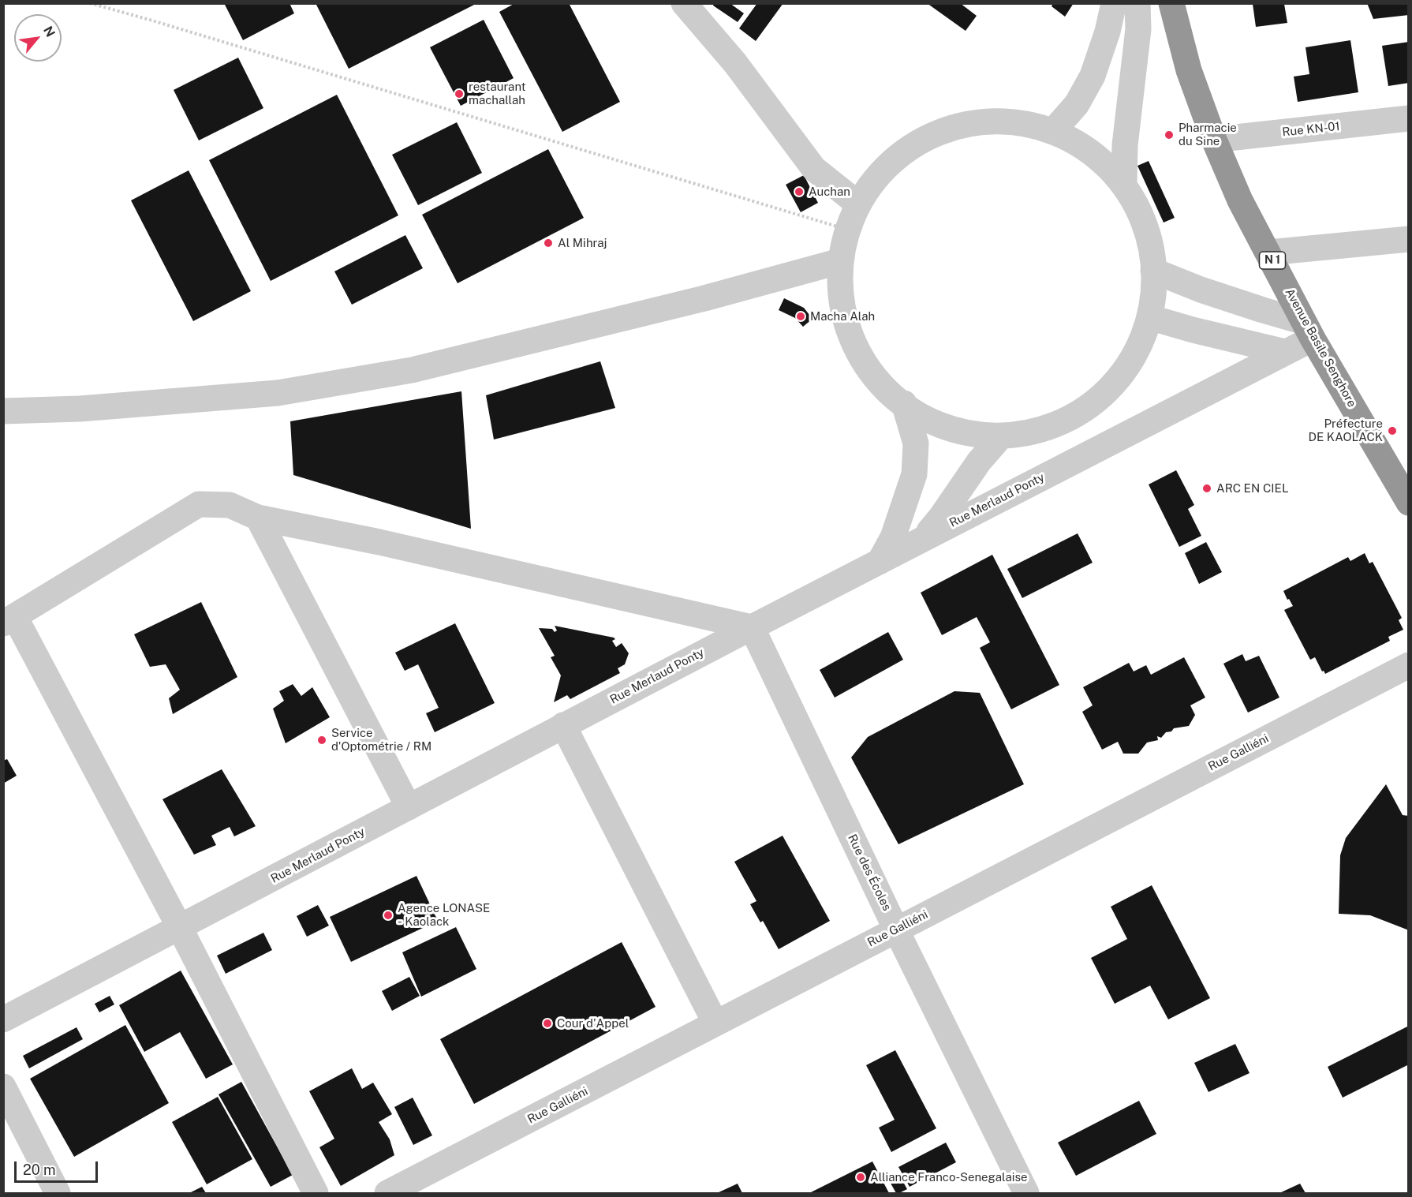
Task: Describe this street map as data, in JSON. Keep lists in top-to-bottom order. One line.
{"streets":{"highway":["N 1","Avenue Basile Senghore"],"street":["Rue KN-01","Rue Merlaud Ponty","Rue Galliéni","Rue des Écoles"]},"crossings":[["Rue KN-01","Avenue Basile Senghore"],["Avenue Basile Senghore","Rue Merlaud Ponty"],["Rue Merlaud Ponty","Rue des Écoles"],["Rue Galliéni","Rue des Écoles"]],"places":["restaurant machallah","Pharmacie du Sine","Auchan","Al Mihraj","Macha Alah","Préfecture DE KAOLACK","ARC EN CIEL","Service d'Optométrie / RM","Agence LONASE - Kaolack","Cour d'Appel","Alliance Franco-Senegalaise"],"scale_bar":"20 m","north":"top right"}
